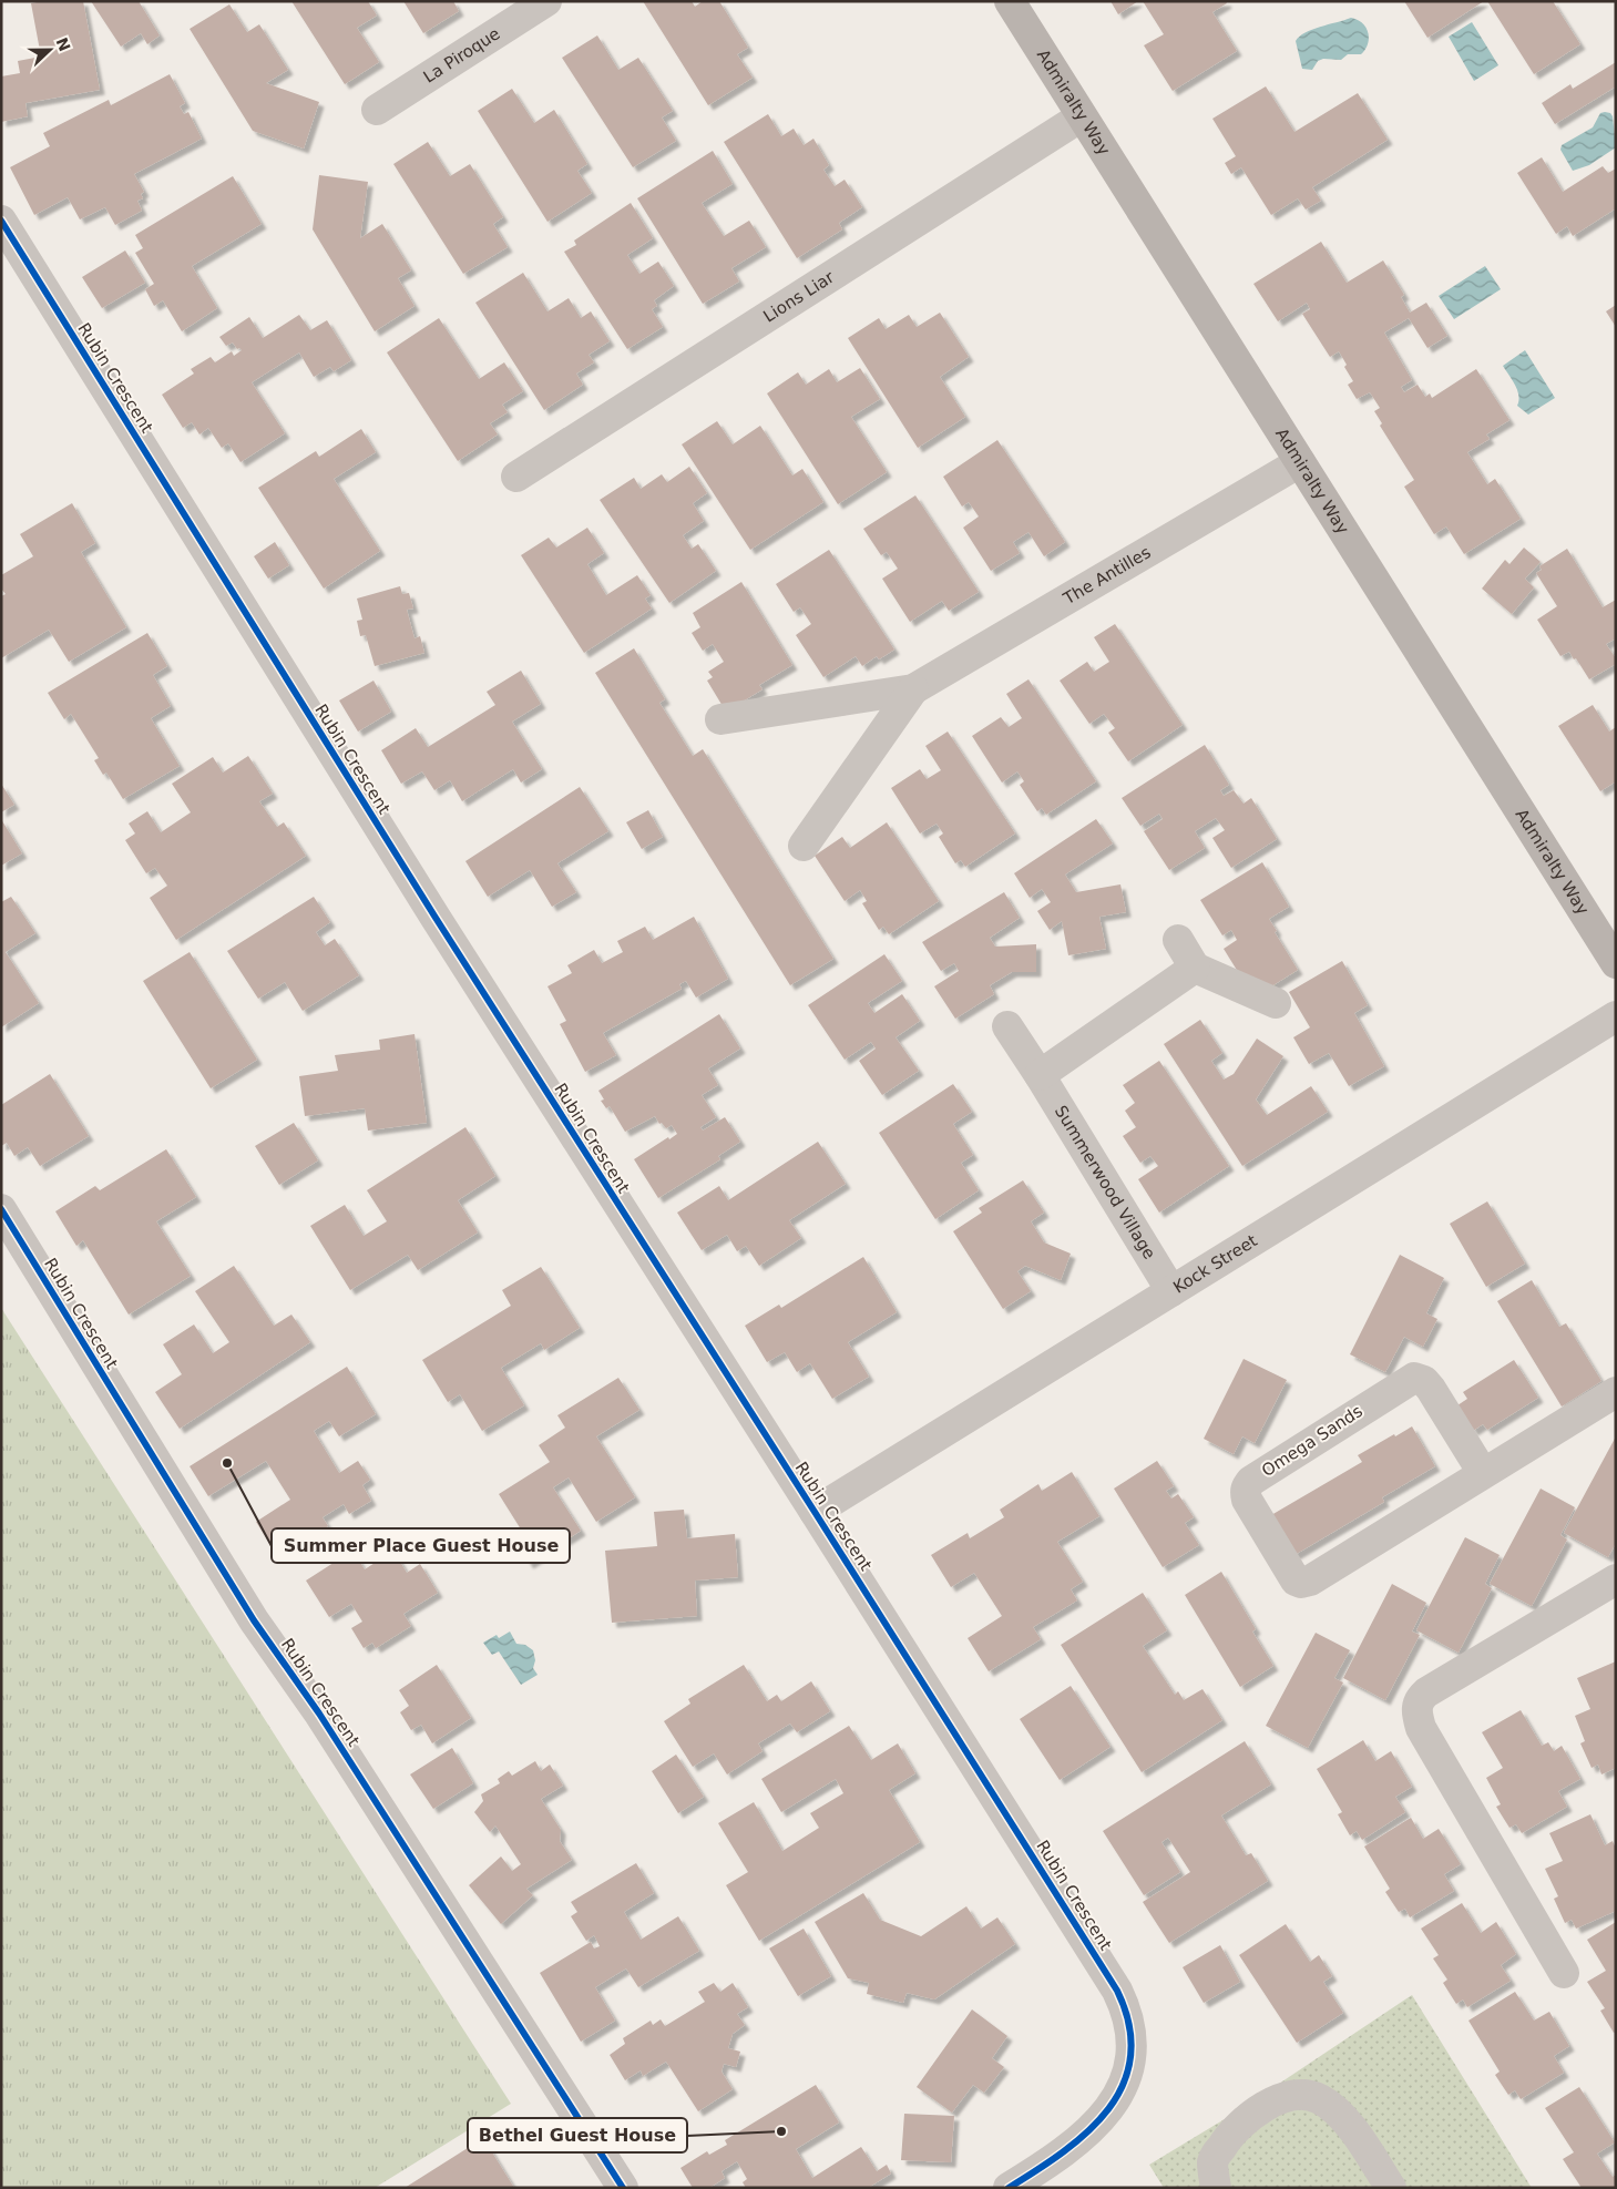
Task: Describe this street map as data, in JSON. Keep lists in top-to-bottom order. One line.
{"streets":{"main road":["Admiralty Way"],"street":["La Piroque","Lions Liar","Rubin Crescent","The Antilles","Summerwood Village","Kock Street","Omega Sands"]},"crossings":[["Admiralty Way","Lions Liar"],["Admiralty Way","The Antilles"],["Rubin Crescent","Kock Street"],["Summerwood Village","Kock Street"]],"places":["Summer Place Guest House","Bethel Guest House"],"north":"right"}
